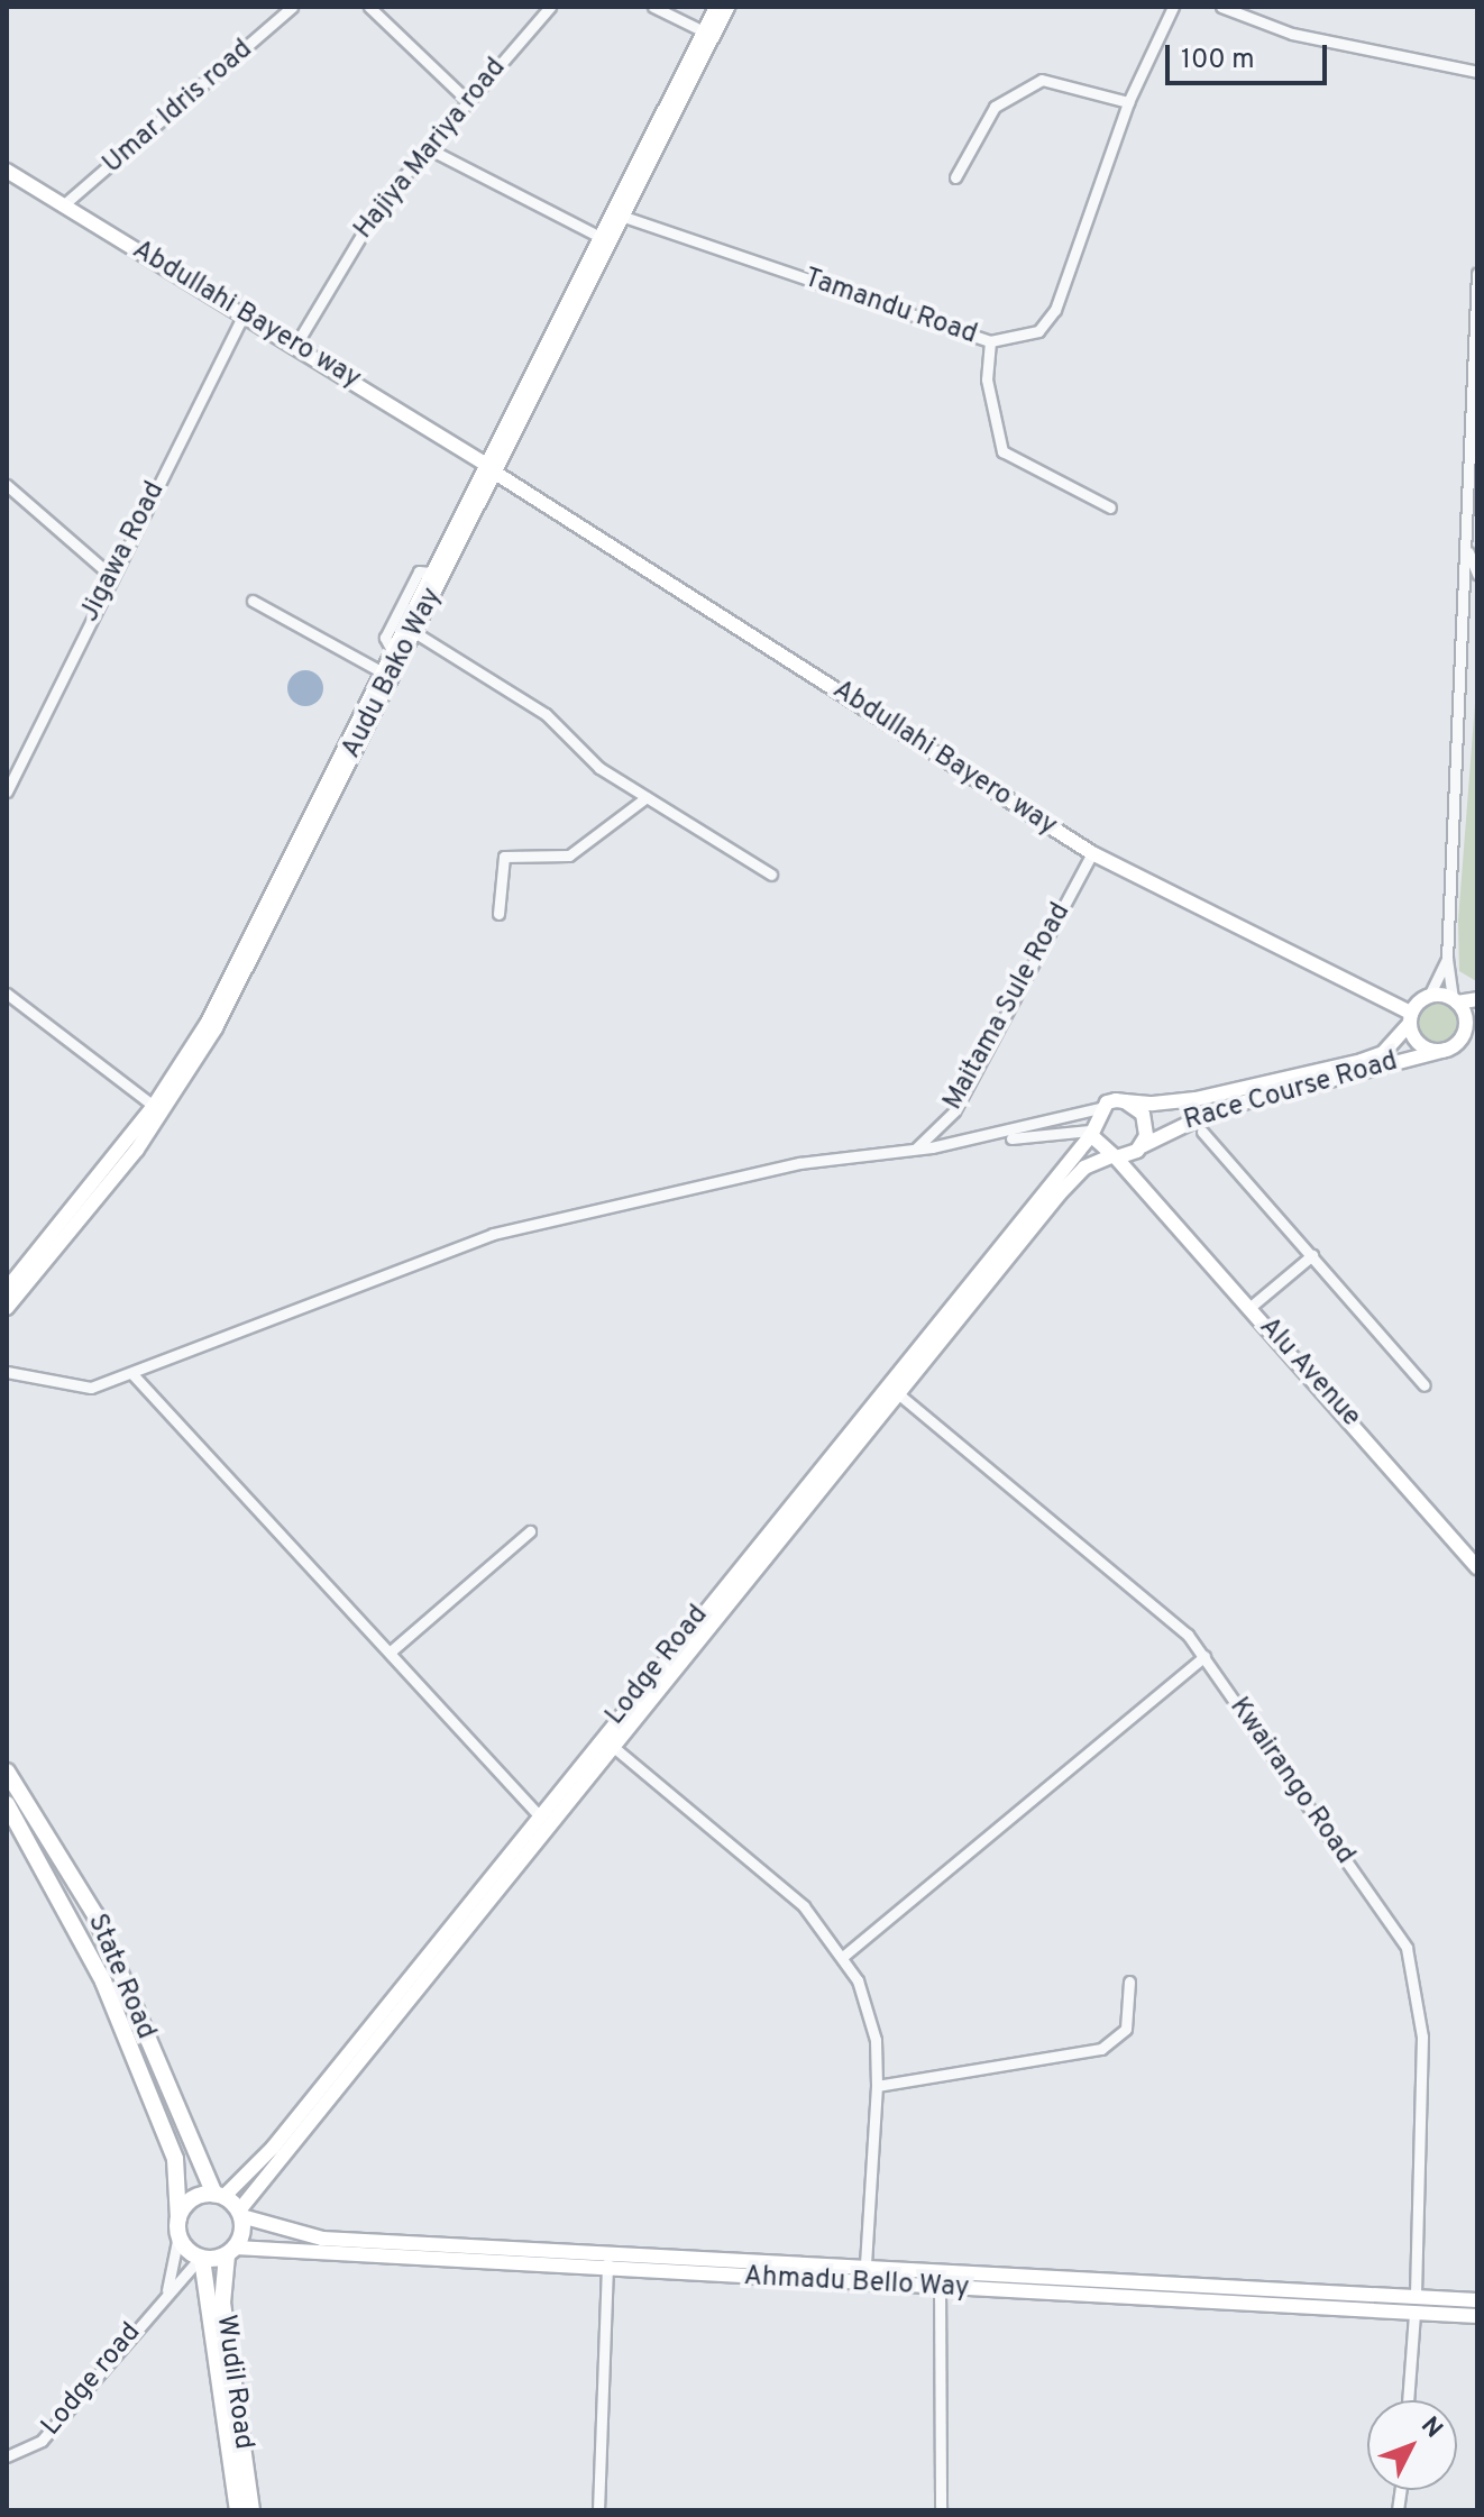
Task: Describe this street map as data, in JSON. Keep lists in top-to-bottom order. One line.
{"streets":{"main road":["State Road","Wudil Road"],"street":["Umar Idris road","Hajiya Mariya road","Tamandu Road","Abdullahi Bayero way","Jigawa Road","Audu Bako Way","Maitama Sule Road","Race Course Road","Alu Avenue","Lodge Road","Kwairango Road","Ahmadu Bello Way","Lodge road"]},"crossings":[["Umar Idris road","Abdullahi Bayero way"],["Hajiya Mariya road","Abdullahi Bayero way"],["Tamandu Road","Audu Bako Way"],["Abdullahi Bayero way","Jigawa Road"],["Abdullahi Bayero way","Audu Bako Way"],["Abdullahi Bayero way","Maitama Sule Road"],["Abdullahi Bayero way","Race Course Road"],["Race Course Road","Alu Avenue"],["Race Course Road","Lodge Road"],["Alu Avenue","Lodge Road"],["Lodge Road","Kwairango Road"],["Lodge Road","State Road"],["Lodge Road","Ahmadu Bello Way"],["Lodge Road","Lodge road"],["Lodge Road","Wudil Road"],["Kwairango Road","Ahmadu Bello Way"],["State Road","Ahmadu Bello Way"],["State Road","Lodge road"],["State Road","Wudil Road"],["Ahmadu Bello Way","Lodge road"],["Ahmadu Bello Way","Wudil Road"],["Lodge road","Wudil Road"]],"scale_bar":"100 m","north":"top right"}
